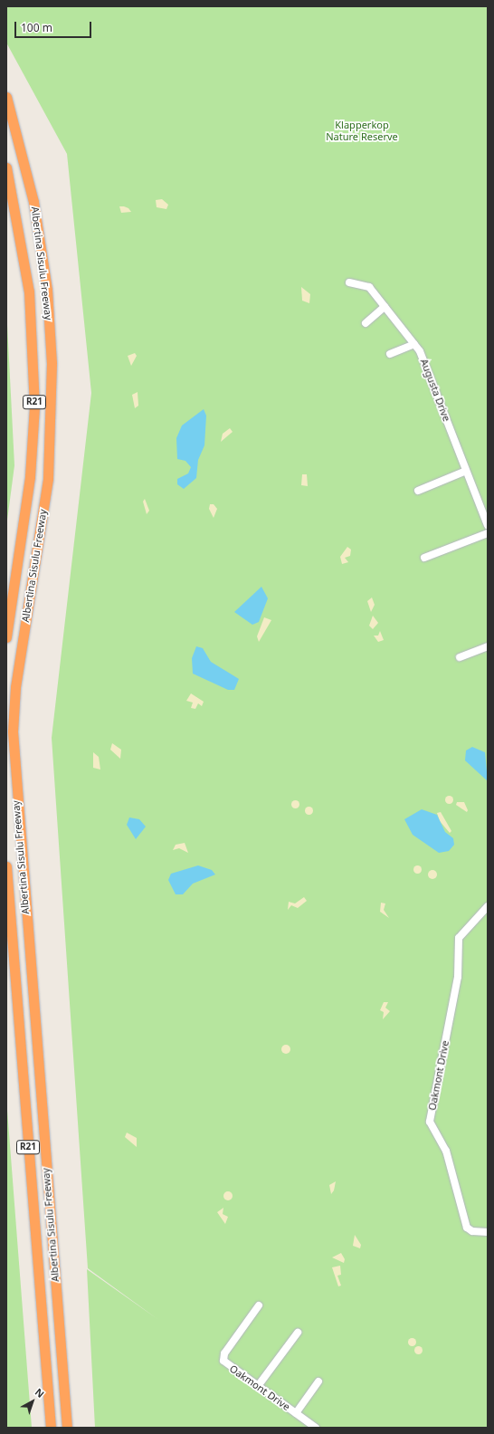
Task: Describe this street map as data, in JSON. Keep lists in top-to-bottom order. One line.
{"streets":{"highway":["Albertina Sisulu Freeway","R21"],"street":["Augusta Drive","Oakmont Drive"]},"parks":["Klapperkop Nature Reserve"],"scale_bar":"100 m","north":"top right"}
